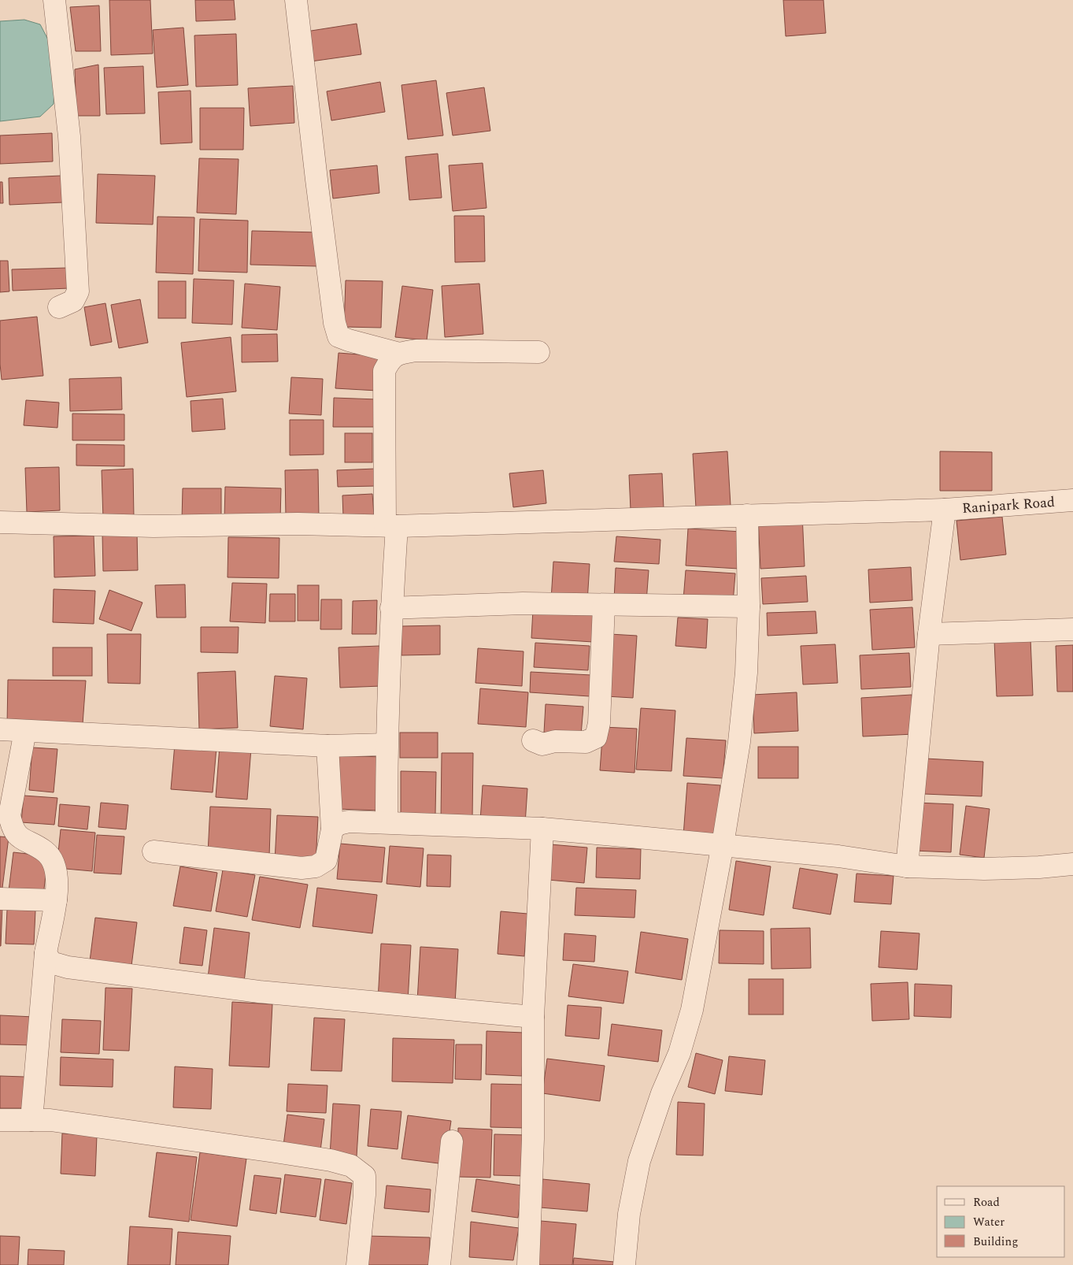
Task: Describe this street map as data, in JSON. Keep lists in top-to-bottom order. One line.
{"streets":{"street":["Ranipark Road"]},"legend":["Road","Water","Building"]}
